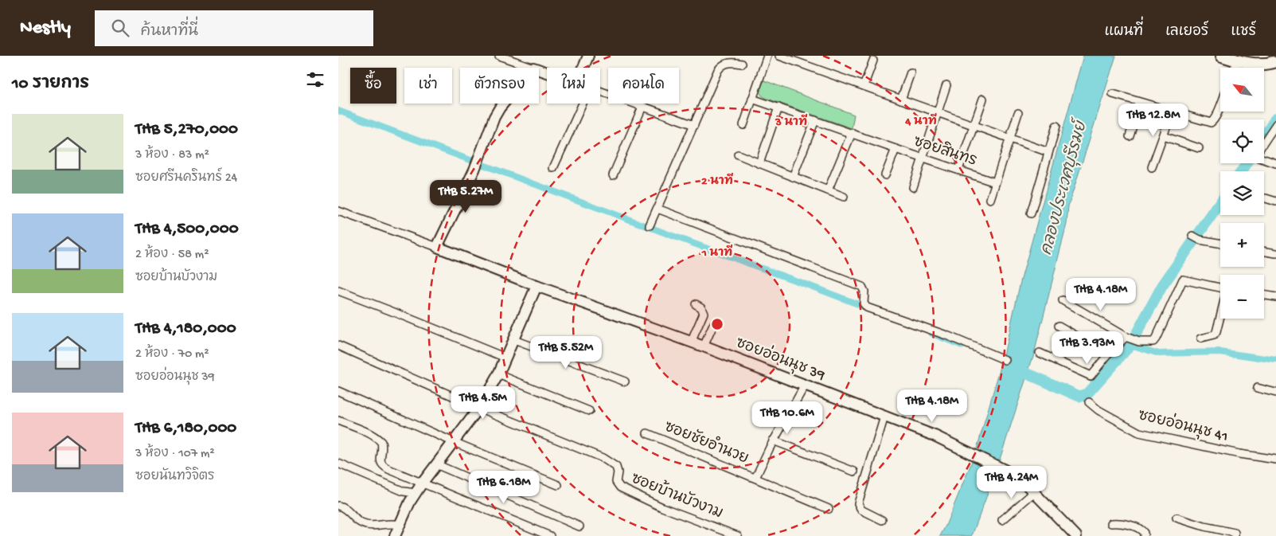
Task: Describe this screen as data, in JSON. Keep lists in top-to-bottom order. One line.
{"streets":{"street":["ซอยสินทร","ซอยอ่อนนุช 39","ซอยอ่อนนุช 41","ซอยชัยอำนวย","ซอยบ้านบัวงาม"]},"crossings":[["ซอยอ่อนนุช 39","ซอยชัยอำนวย"]],"water":["คลองประเวศบุรีรมย์"],"north":"top left","page":{"header":"Nestly","search":"ค้นหาที่นี่","nav":["แผนที่","เลเยอร์","แชร์"],"heading":"10 รายการ","map_buttons":["+","−"],"chip":["ซื้อ","เช่า","ตัวกรอง","ใหม่","คอนโด"],"list":[{"name":"THB 5,270,000","note":"3 ห้อง · 83 m² · ซอยศรีนครินทร์ 24"},{"name":"THB 4,500,000","note":"2 ห้อง · 58 m² · ซอยบ้านบัวงาม"},{"name":"THB 4,180,000","note":"2 ห้อง · 70 m² · ซอยอ่อนนุช 39"},{"name":"THB 6,180,000","note":"3 ห้อง · 107 m² · ซอยนันทวิจิตร"}],"price":["THB 12.8M","THB 5.27M","THB 4.18M","THB 3.93M","THB 5.52M","THB 4.5M","THB 4.18M","THB 10.6M","THB 4.24M","THB 6.18M"]},"rings":["4 นาที","3 นาที","2 นาที","1 นาที"]}
